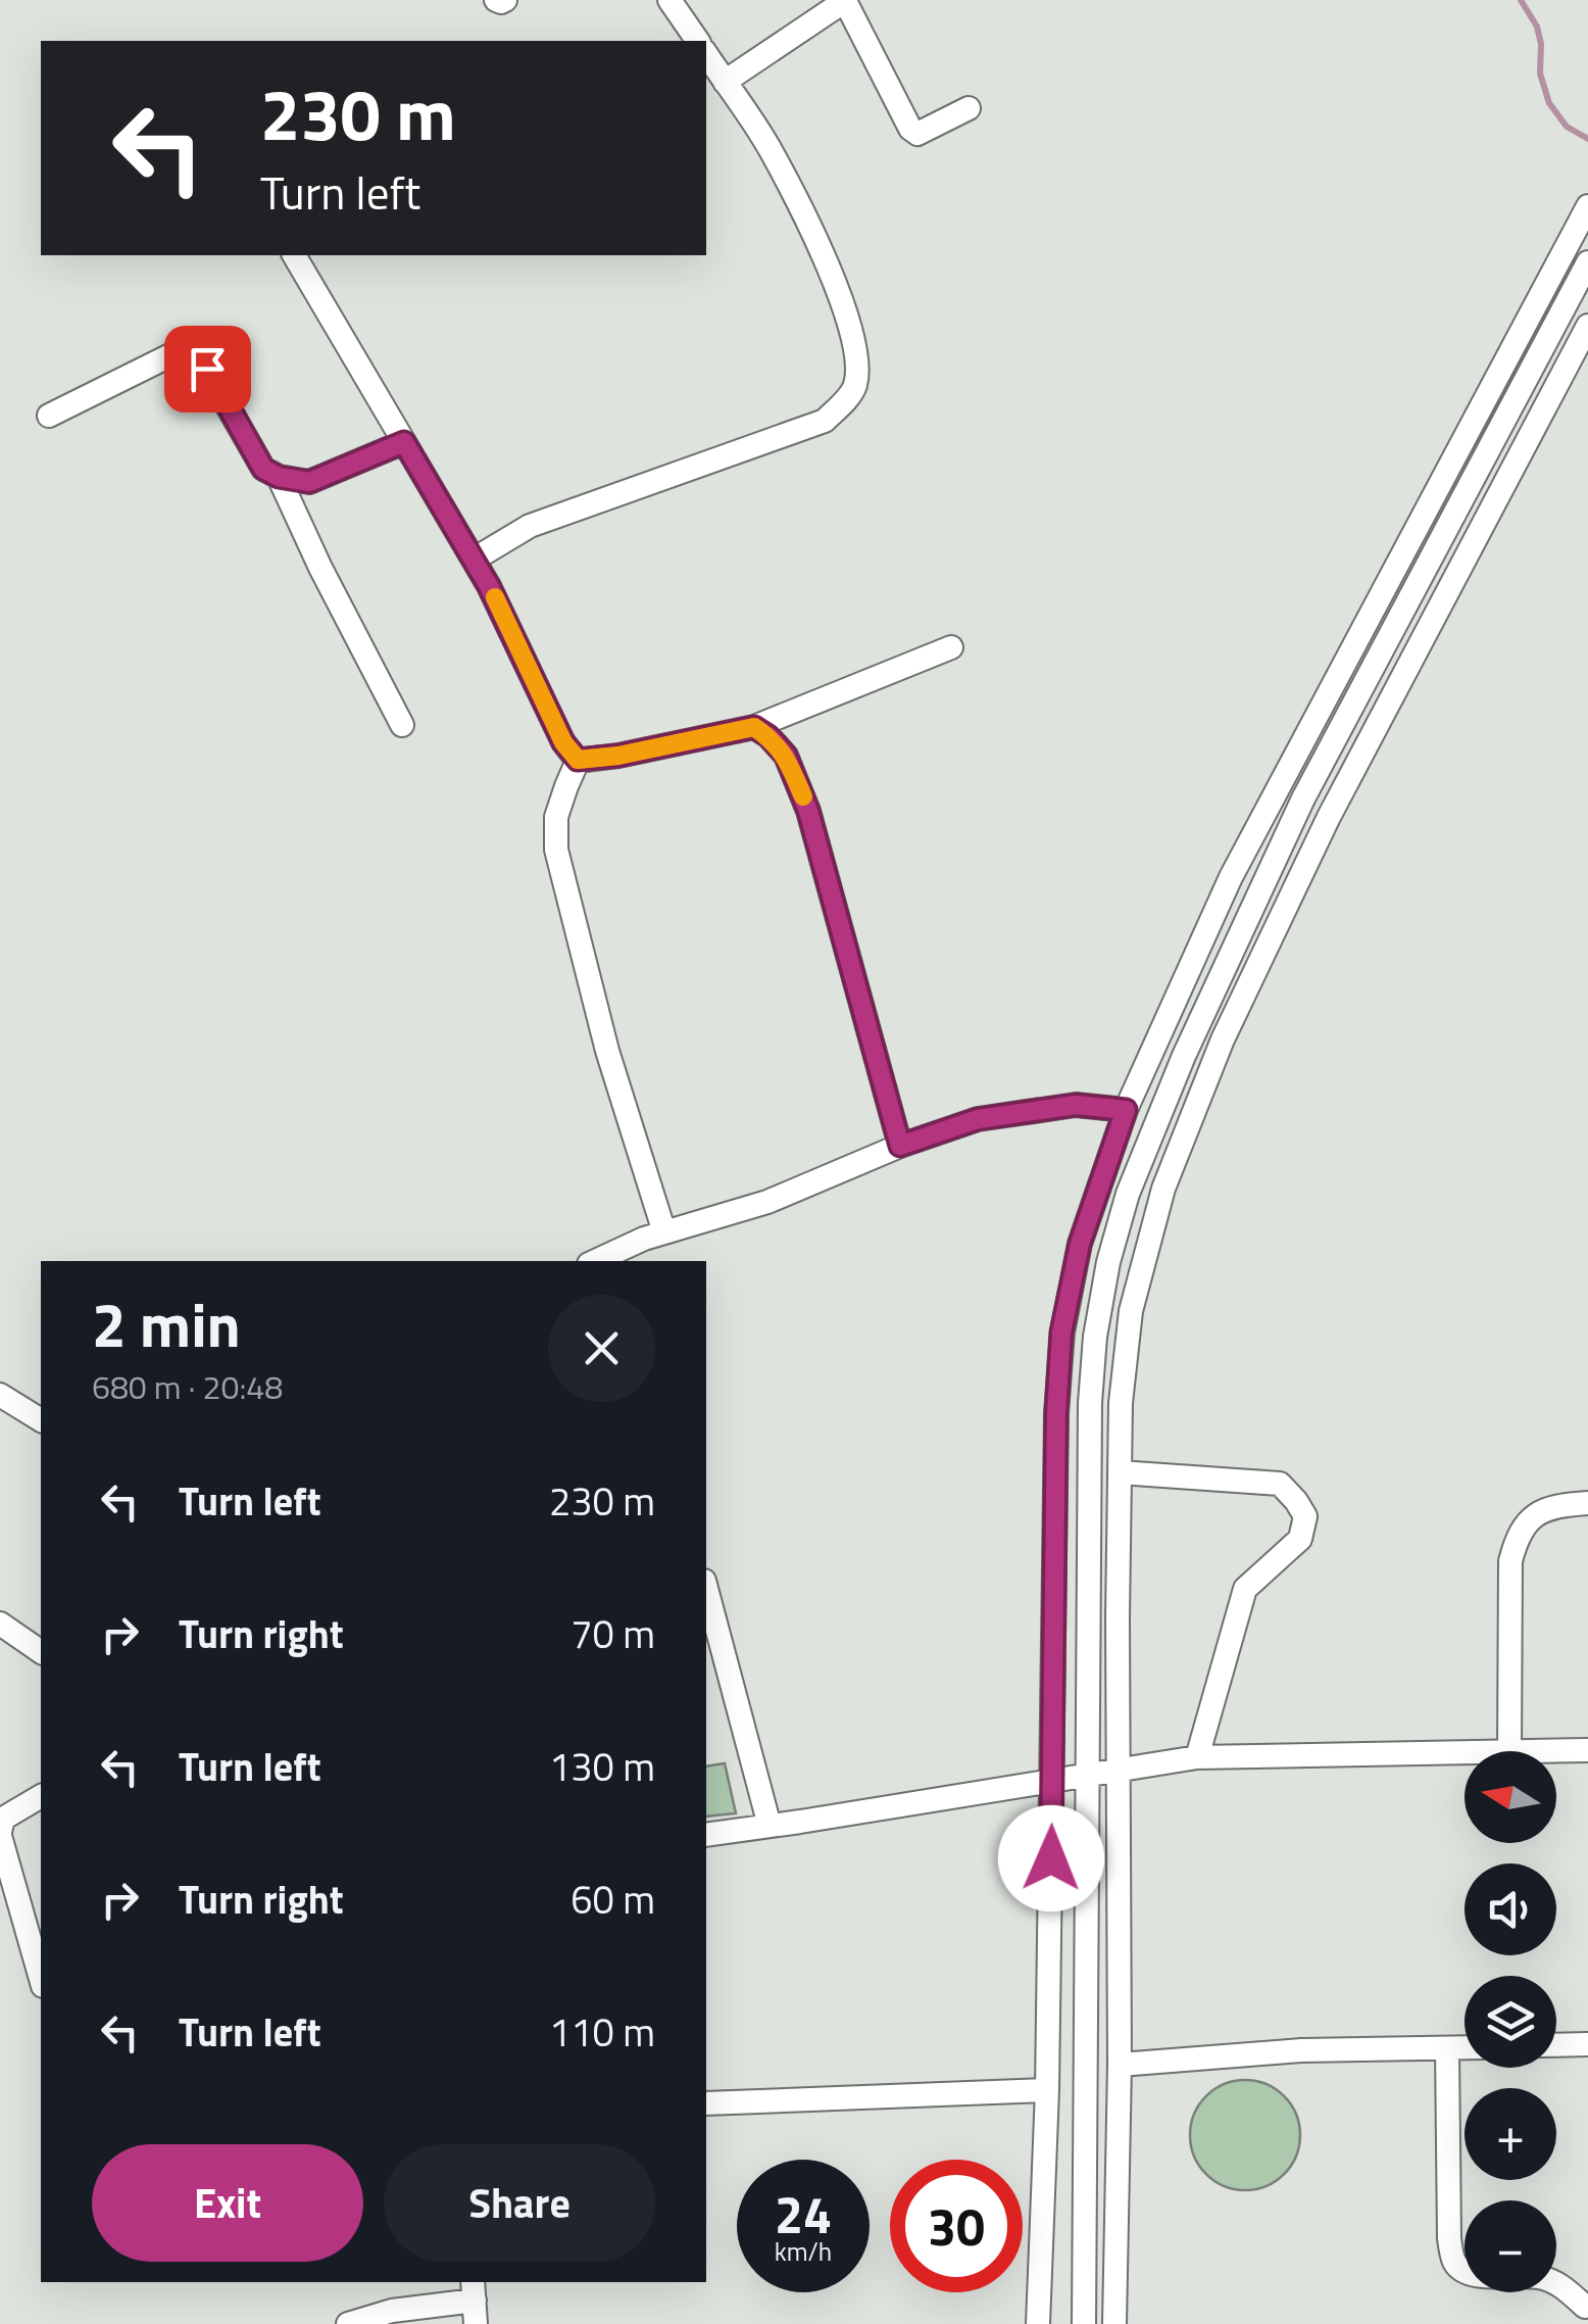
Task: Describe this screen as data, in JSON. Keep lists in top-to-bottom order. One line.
{"north":"left","page":{"turn":["230 m","Turn left"],"heading":["2 min","680 m · 20:48"],"list":[{"name":"Turn left","value":"230 m"},{"name":"Turn right","value":"70 m"},{"name":"Turn left","value":"130 m"},{"name":"Turn right","value":"60 m"},{"name":"Turn left","value":"110 m"}],"map_buttons":["+","−"],"buttons":["Exit","Share"],"speed":"24 km/h","limit":"30"}}
